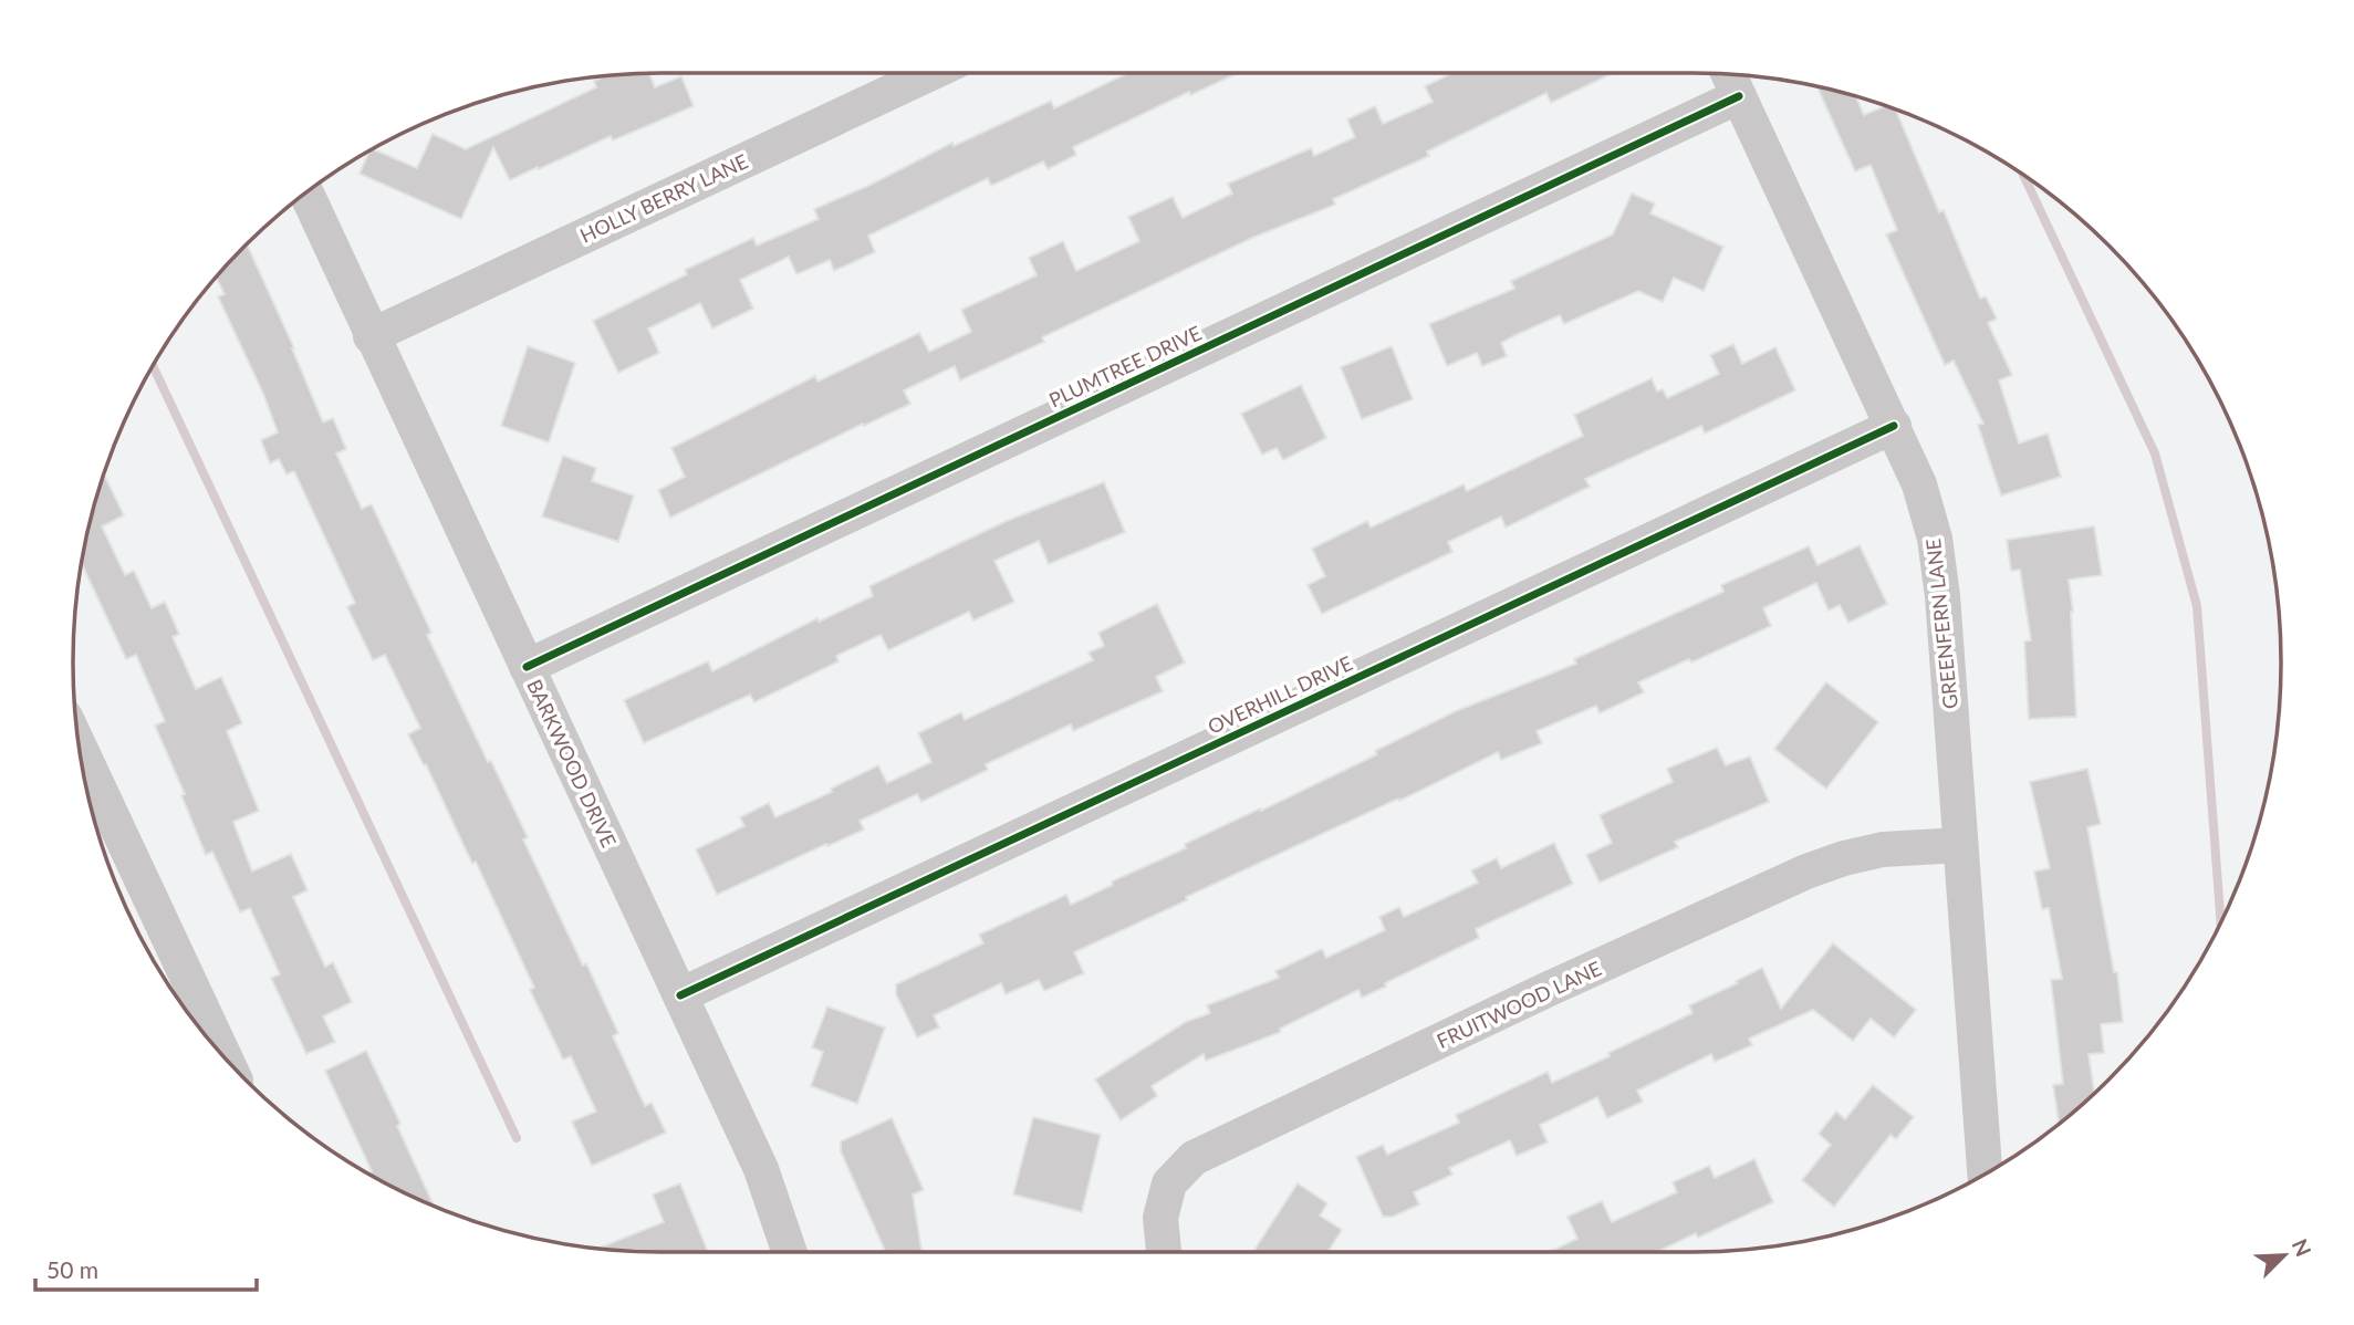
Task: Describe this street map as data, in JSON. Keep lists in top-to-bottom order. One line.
{"streets":{"street":["HOLLY BERRY LANE","PLUMTREE DRIVE","GREENFERN LANE","OVERHILL DRIVE","BARKWOOD DRIVE","FRUITWOOD LANE"]},"crossings":[["HOLLY BERRY LANE","BARKWOOD DRIVE"],["PLUMTREE DRIVE","GREENFERN LANE"],["PLUMTREE DRIVE","BARKWOOD DRIVE"],["GREENFERN LANE","OVERHILL DRIVE"],["GREENFERN LANE","FRUITWOOD LANE"],["OVERHILL DRIVE","BARKWOOD DRIVE"]],"scale_bar":"50 m","north":"top right"}
